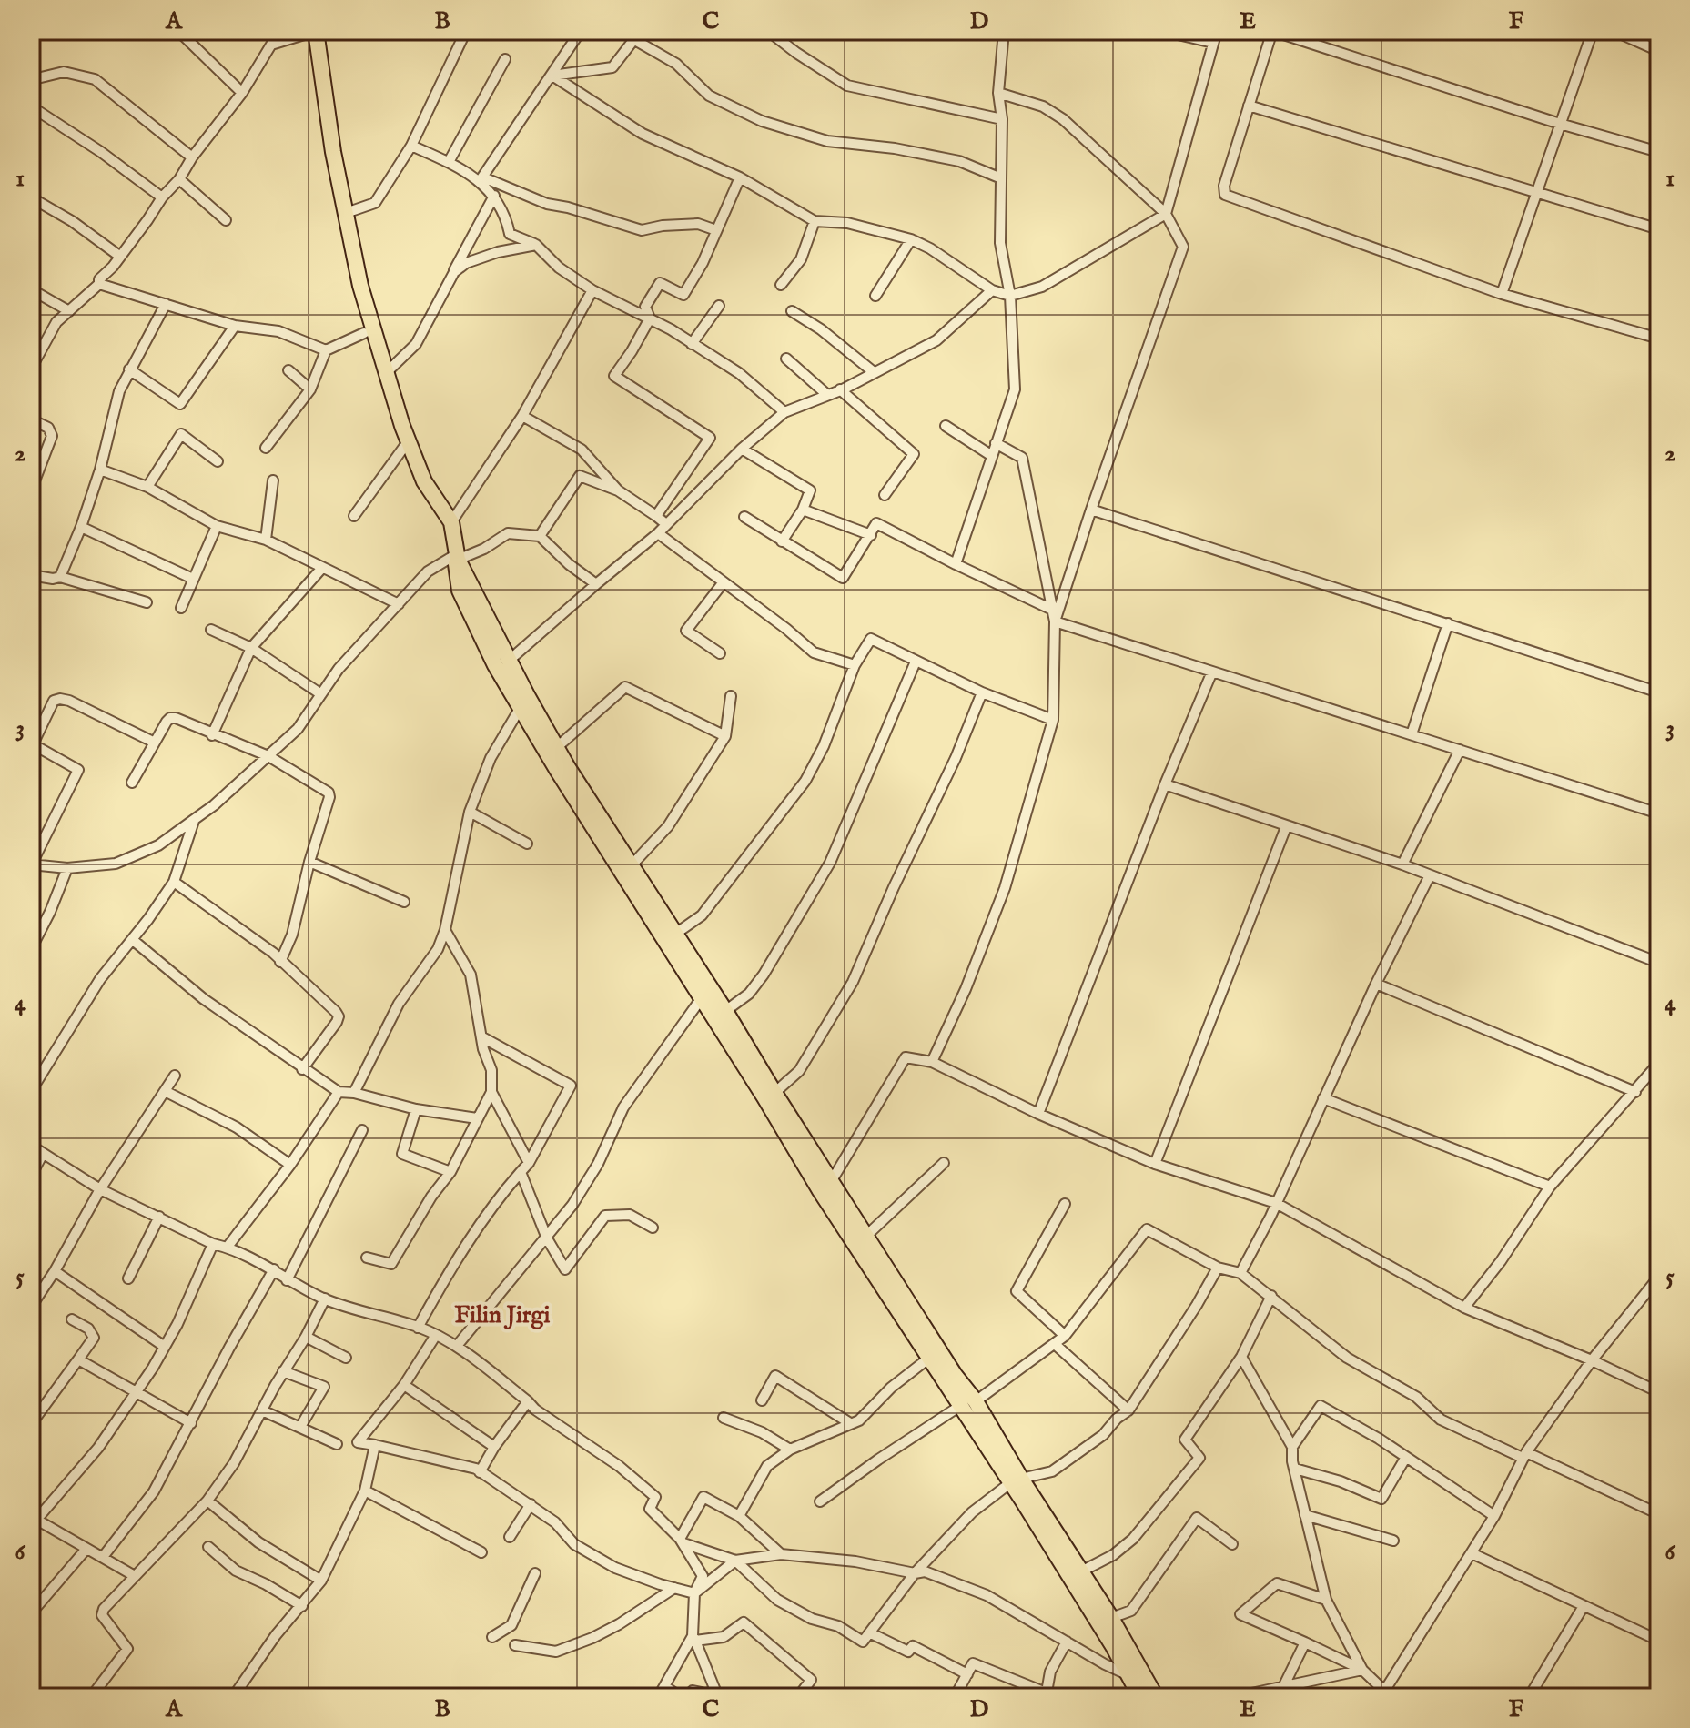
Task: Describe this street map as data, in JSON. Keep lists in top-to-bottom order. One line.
{"districts":["Filin Jirgi"],"grid":{"columns":["A","B","C","D","E","F"],"rows":["1","2","3","4","5","6"]}}
